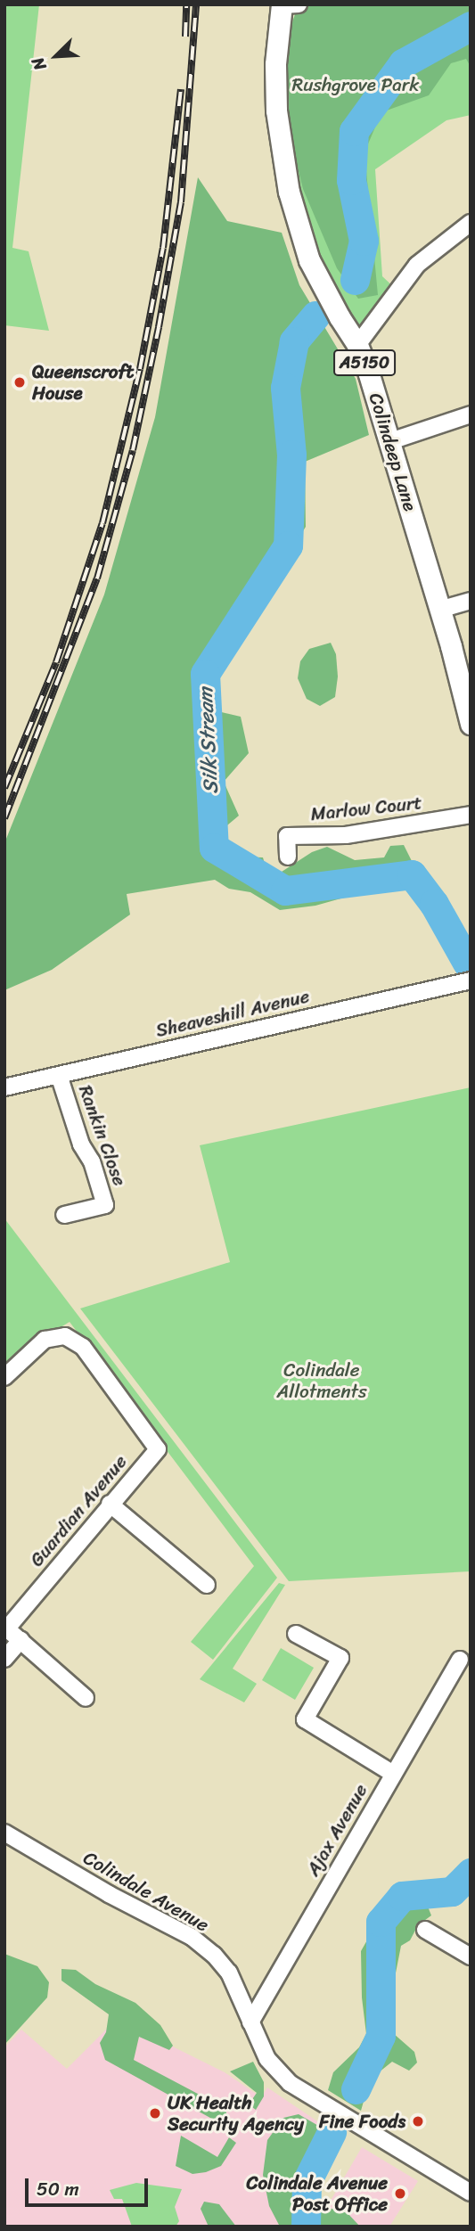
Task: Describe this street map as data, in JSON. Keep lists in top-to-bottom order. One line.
{"streets":{"main road":["A5150","Colindeep Lane"],"street":["Marlow Court","Sheaveshill Avenue","Rankin Close","Guardian Avenue","Ajax Avenue","Colindale Avenue"]},"crossings":[["Sheaveshill Avenue","Rankin Close"],["Ajax Avenue","Colindale Avenue"]],"water":["Silk Stream"],"parks":["Rushgrove Park","Colindale Allotments"],"places":["Queenscroft House","UK Health Security Agency","Fine Foods","Colindale Avenue Post Office"],"scale_bar":"50 m","north":"bottom left"}
